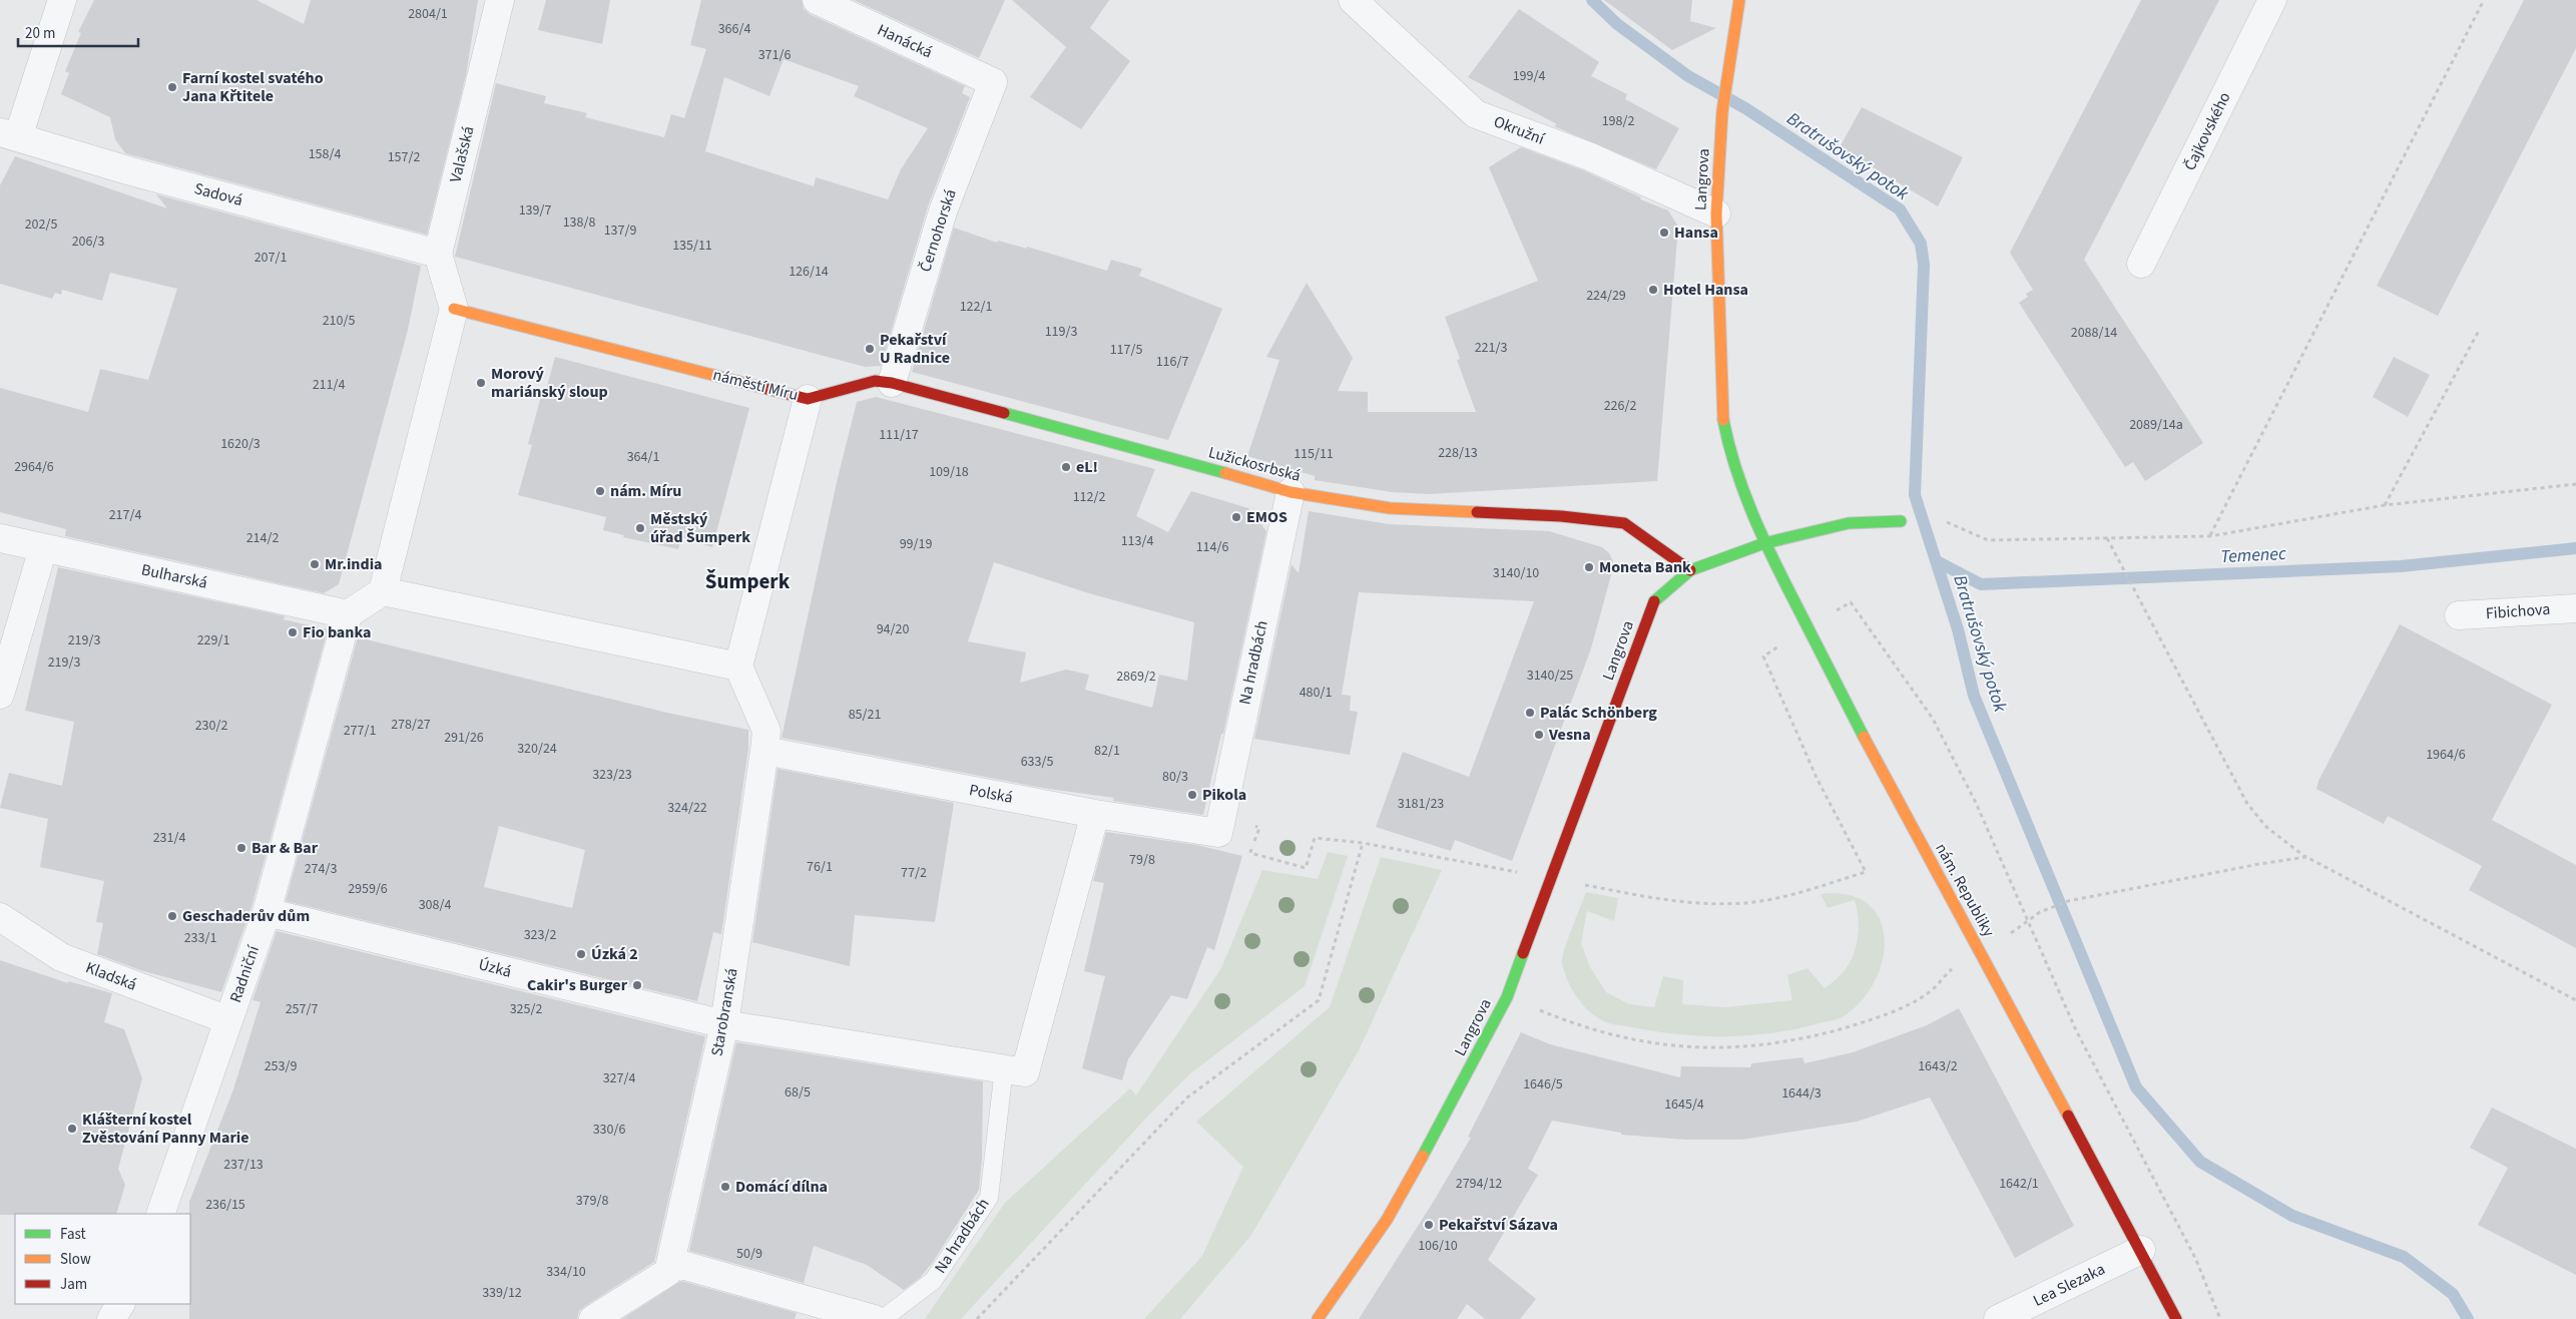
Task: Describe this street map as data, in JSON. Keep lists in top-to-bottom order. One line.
{"streets":{"street":["Hanácká","Okružní","Čajkovského","Valašská","Langrova","Sadová","Černohorská","náměstí Míru","Lužickosrbská","Bulharská","Fibichova","Na hradbách","Polská","nám. Republiky","Úzká","Radniční","Kladská","Starobranská","Lea Slezaka"]},"crossings":[["Hanácká","Černohorská"],["Okružní","Langrova"],["Valašská","Sadová"],["Valašská","náměstí Míru"],["Langrova","Lužickosrbská"],["Langrova","nám. Republiky"],["Černohorská","Lužickosrbská"],["náměstí Míru","Lužickosrbská"],["náměstí Míru","Starobranská"],["Lužickosrbská","Na hradbách"],["Bulharská","Radniční"],["Na hradbách","Polská"],["Polská","Starobranská"],["nám. Republiky","Lea Slezaka"],["Úzká","Radniční"],["Úzká","Starobranská"],["Radniční","Kladská"]],"districts":["Šumperk"],"water":["Bratrušovský potok","Temenec"],"places":["Farní kostel svatého Jana Křtitele","Hansa","Hotel Hansa","Pekařství U Radnice","Morový mariánský sloup","eL!","nám. Míru","EMOS","Městský úřad Šumperk","Mr.india","Moneta Bank","Fio banka","Palác Schönberg","Vesna","Pikola","Bar & Bar","Geschaderův dům","Úzká 2","Cakir's Burger","Klášterní kostel Zvěstování Panny Marie","Domácí dílna","Pekařství Sázava"],"house_numbers":["2804/1","366/4","371/6","199/4","198/2","158/4","157/2","139/7","138/8","202/5","137/9","206/3","135/11","207/1","126/14","224/29","122/1","210/5","119/3","2088/14","221/3","117/5","116/7","211/4","226/2","2089/14a","111/17","1620/3","228/13","115/11","364/1","2964/6","109/18","112/2","217/4","214/2","113/4","99/19","114/6","3140/10","94/20","219/3","229/1","219/3","3140/25","2869/2","480/1","85/21","278/27","230/2","277/1","291/26","320/24","82/1","1964/6","633/5","323/23","80/3","3181/23","324/22","231/4","79/8","76/1","274/3","77/2","2959/6","308/4","323/2","233/1","257/7","325/2","253/9","1643/2","327/4","1646/5","68/5","1644/3","1645/4","330/6","237/13","2794/12","1642/1","379/8","236/15","106/10","50/9","334/10","339/12"],"legend":["Fast","Slow","Jam"],"scale_bar":"20 m"}
